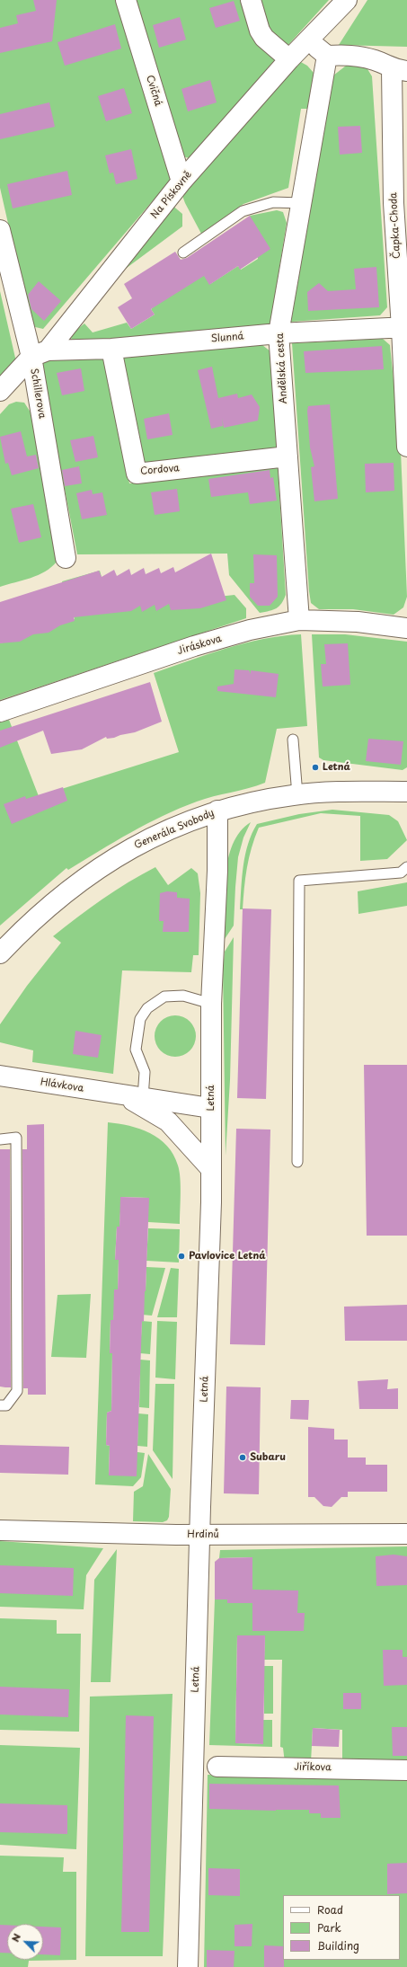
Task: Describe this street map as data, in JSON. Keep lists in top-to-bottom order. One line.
{"streets":{"street":["Cvičná","Na Pískovně","Čapka-Choda","Slunná","Andělská cesta","Schillerova","Cordova","Jiráskova","Generála Svobody","Hlávkova","Letná","Hrdinů","Jiříkova"]},"crossings":[["Cvičná","Na Pískovně"],["Na Pískovně","Slunná"],["Na Pískovně","Schillerova"],["Čapka-Choda","Slunná"],["Slunná","Andělská cesta"],["Slunná","Schillerova"],["Slunná","Cordova"],["Andělská cesta","Cordova"],["Andělská cesta","Jiráskova"],["Generála Svobody","Letná"],["Hlávkova","Letná"],["Letná","Hrdinů"]],"places":["Letná","Pavlovice Letná","Subaru"],"legend":["Road","Park","Building"],"north":"top left"}
